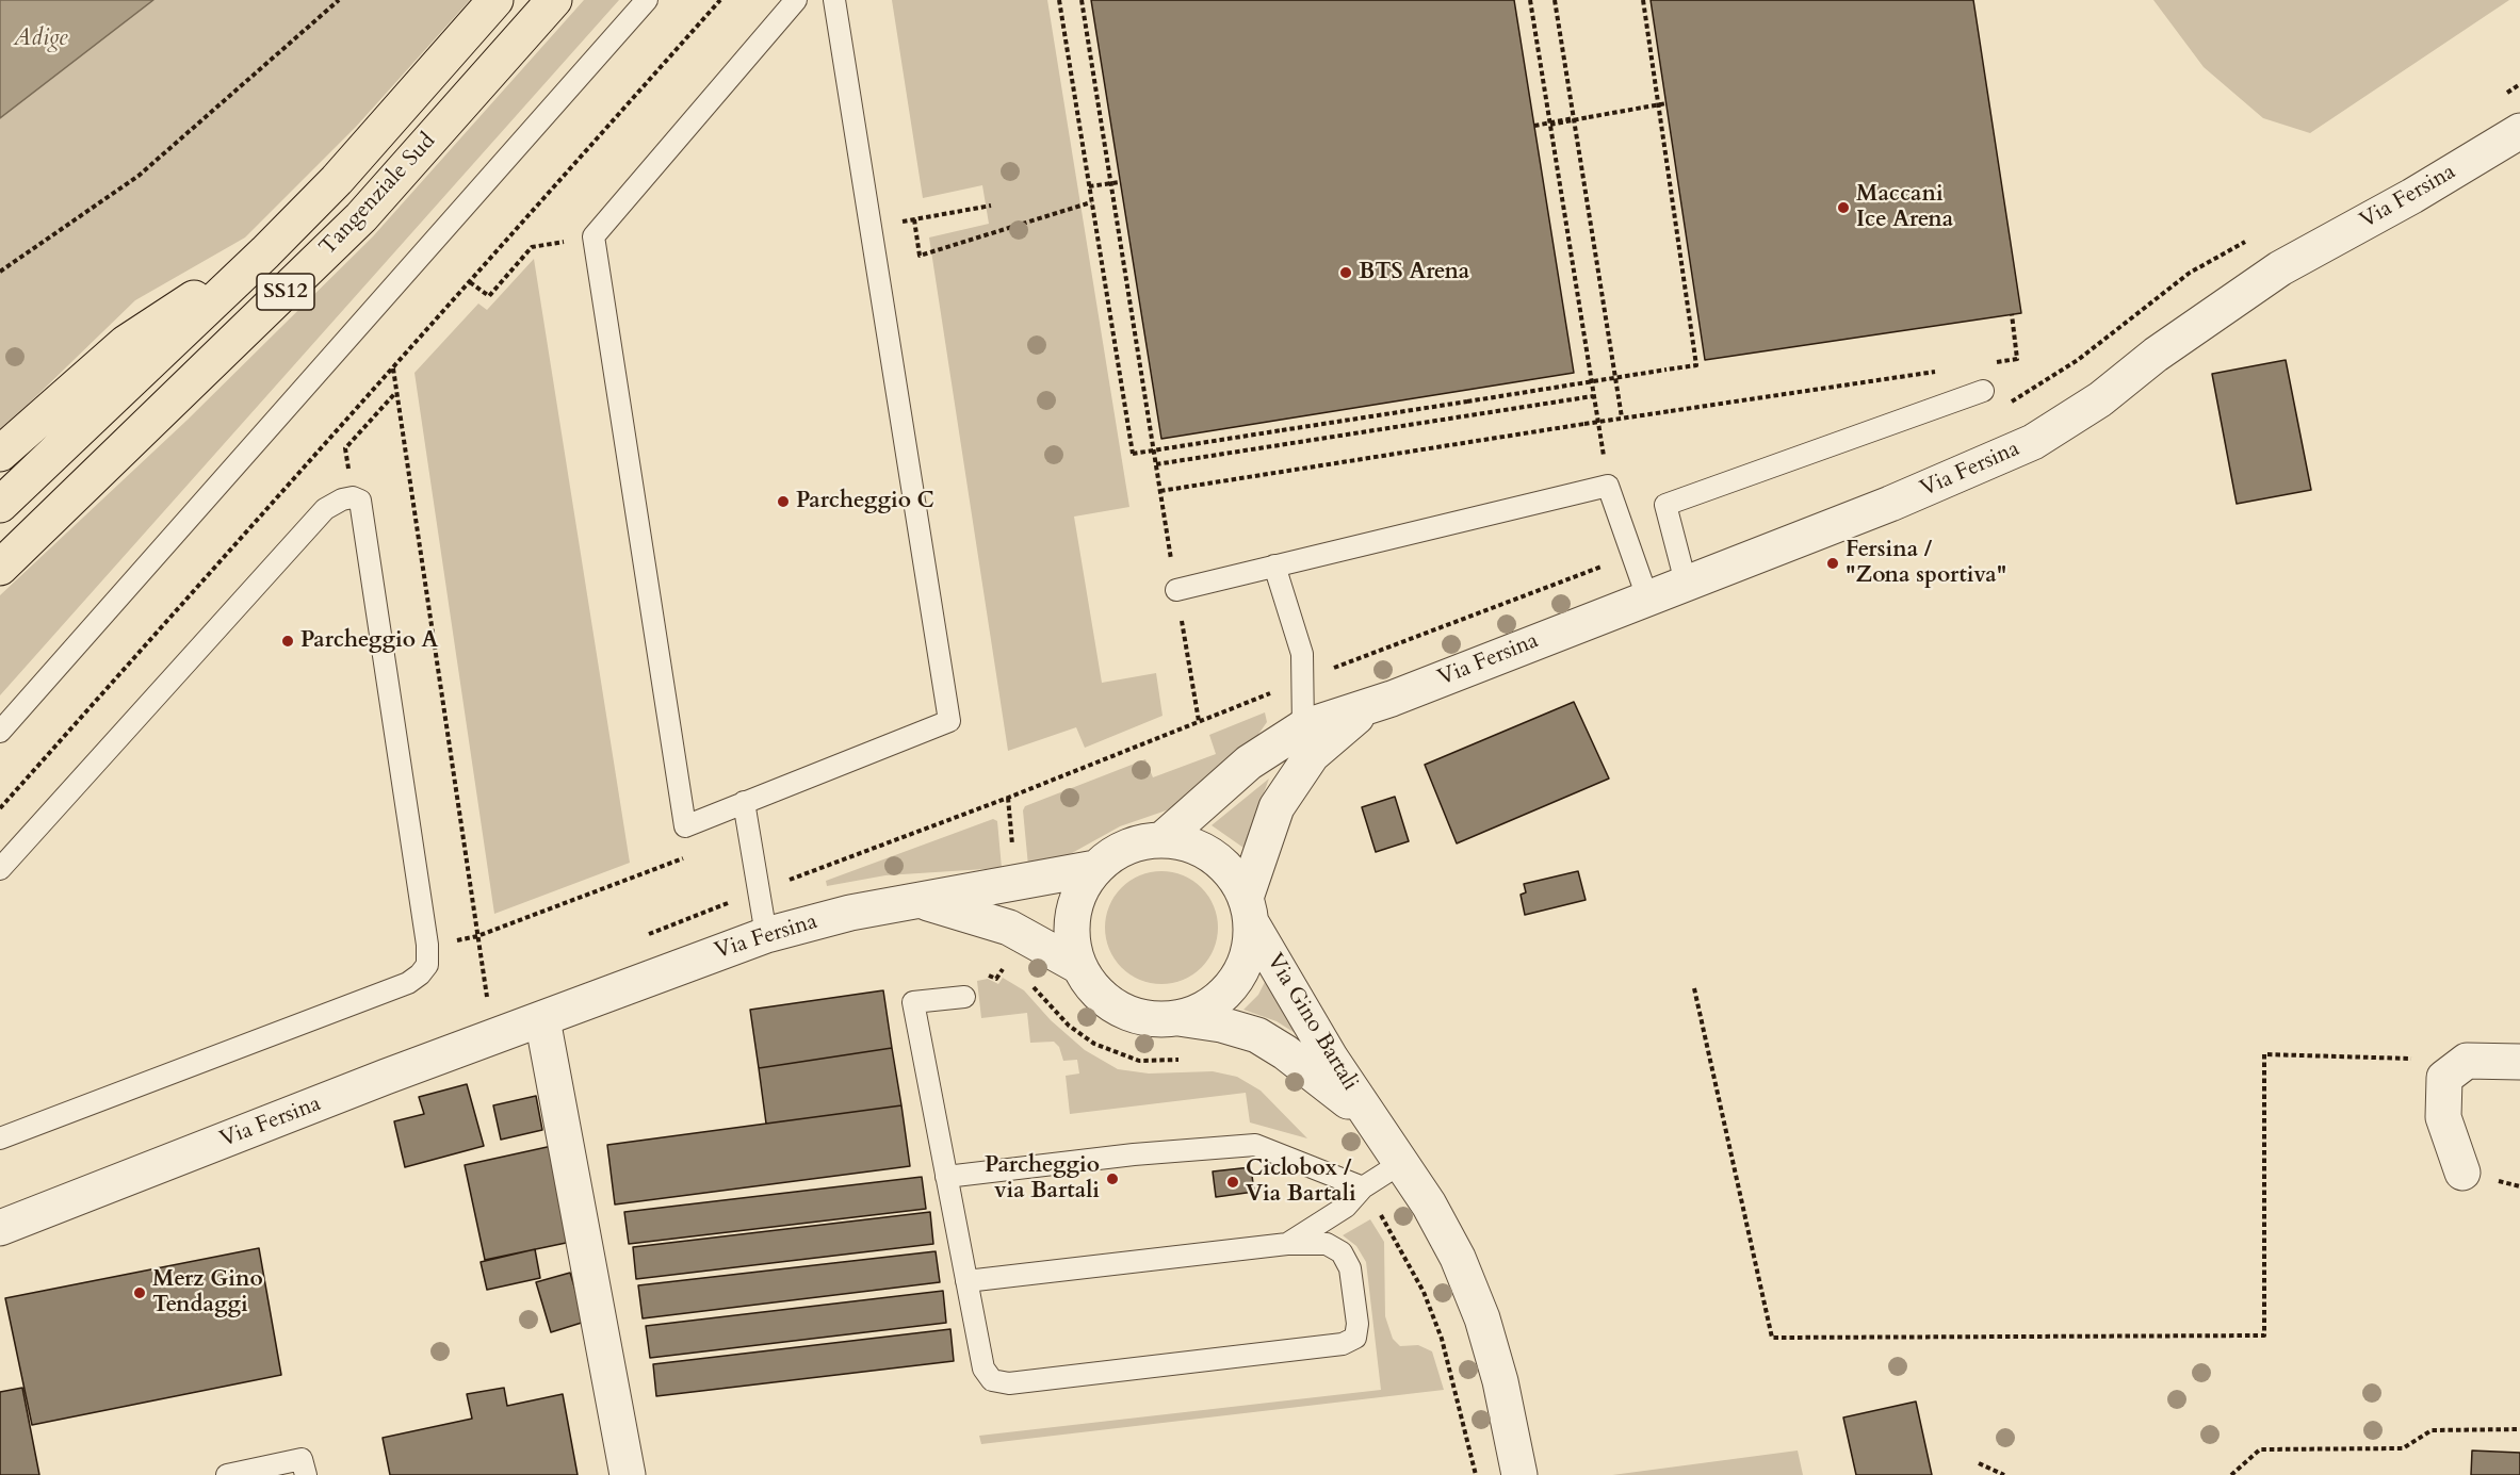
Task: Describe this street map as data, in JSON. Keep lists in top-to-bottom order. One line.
{"streets":{"highway":["Tangenziale Sud","SS12"],"street":["Via Fersina","Via Gino Bartali"]},"crossings":[["Via Fersina","Via Gino Bartali"]],"water":["Adige"],"places":["Maccani Ice Arena","BTS Arena","Parcheggio C","Fersina / \"Zona sportiva\"","Parcheggio A","Parcheggio via Bartali","Ciclobox / Via Bartali","Merz Gino Tendaggi"]}
